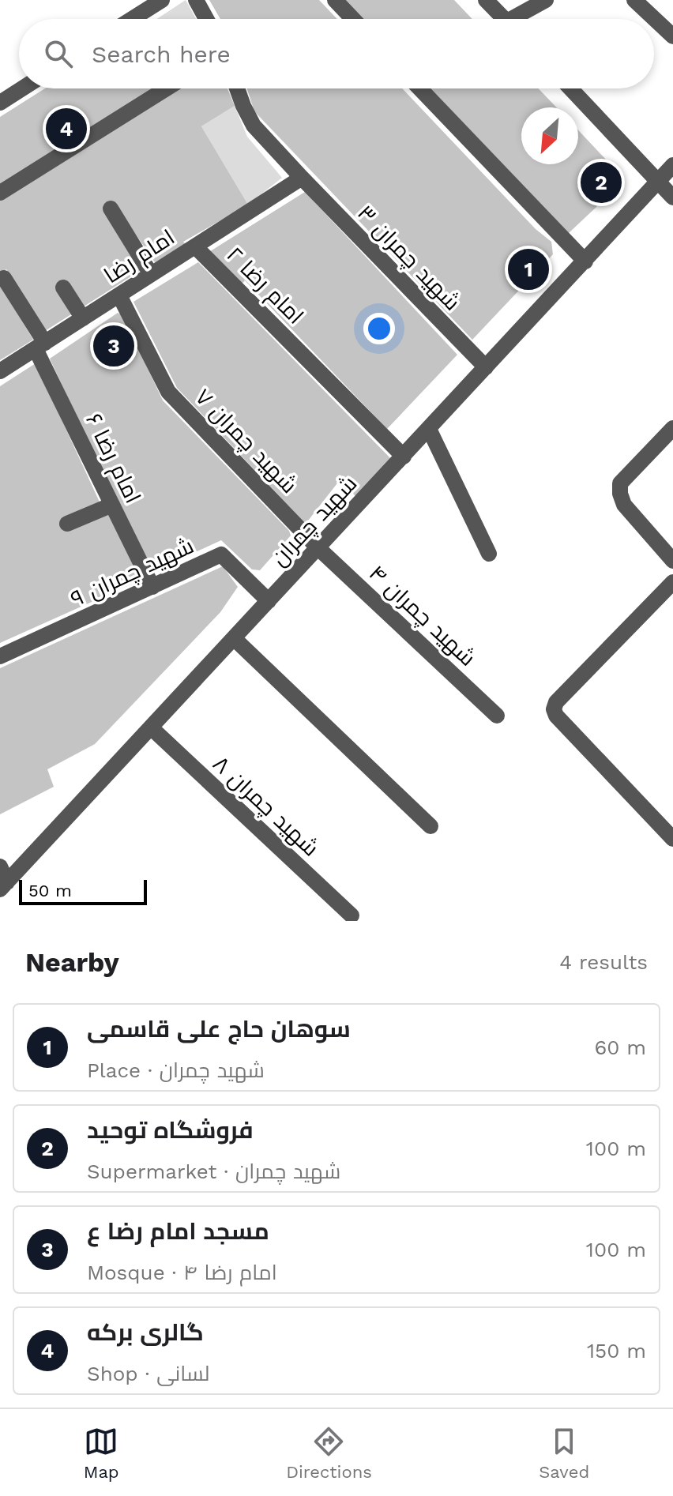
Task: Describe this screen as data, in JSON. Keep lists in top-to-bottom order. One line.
{"streets":{"street":["امام رضا","شهید چمران ۳","امام رضا ۲","شهید چمران ۷","امام رضا ۶","شهید چمران","شهید چمران ۹","شهید چمران ۴","شهید چمران ۸"]},"crossings":[["امام رضا","شهید چمران ۳"],["امام رضا","امام رضا ۲"],["امام رضا","شهید چمران ۷"],["امام رضا","امام رضا ۶"],["شهید چمران ۳","شهید چمران"],["امام رضا ۲","شهید چمران"],["شهید چمران ۷","شهید چمران"],["شهید چمران ۷","شهید چمران ۴"],["امام رضا ۶","شهید چمران ۹"],["شهید چمران","شهید چمران ۹"],["شهید چمران","شهید چمران ۴"],["شهید چمران","شهید چمران ۸"]],"scale_bar":"50 m","north":"bottom left","page":{"search":"Search here","pins":["4","2","1","3"],"scale":"50 m","heading":["Nearby","4 results"],"list":[{"mark":"1","name":"سوهان حاج علی قاسمی","note":"Place · شهید چمران","value":"60 m"},{"mark":"2","name":"فروشگاه توحید","note":"Supermarket · شهید چمران","value":"100 m"},{"mark":"3","name":"مسجد امام رضا ع","note":"Mosque · امام رضا ۴","value":"100 m"},{"mark":"4","name":"گالری برکه","note":"Shop · لسانی","value":"150 m"}],"nav":["Map","Directions","Saved"]}}
